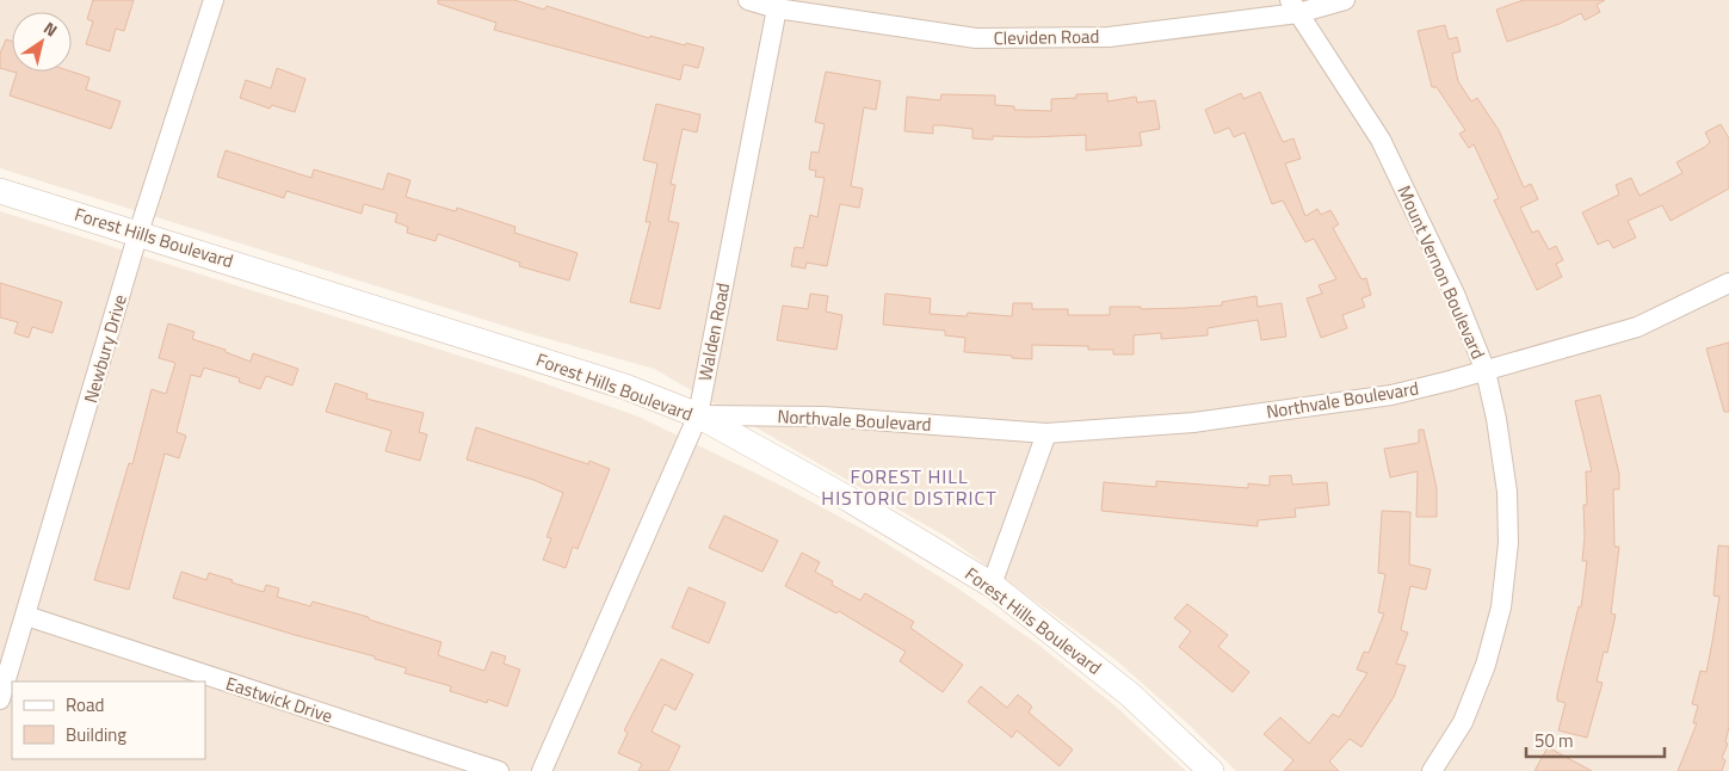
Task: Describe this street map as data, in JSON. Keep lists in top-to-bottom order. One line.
{"streets":{"street":["Cleviden Road","Forest Hills Boulevard","Mount Vernon Boulevard","Walden Road","Newbury Drive","Northvale Boulevard","Eastwick Drive"]},"crossings":[["Cleviden Road","Mount Vernon Boulevard"],["Cleviden Road","Walden Road"],["Forest Hills Boulevard","Walden Road"],["Forest Hills Boulevard","Newbury Drive"],["Forest Hills Boulevard","Northvale Boulevard"],["Mount Vernon Boulevard","Northvale Boulevard"],["Walden Road","Northvale Boulevard"],["Newbury Drive","Eastwick Drive"]],"districts":["FOREST HILL HISTORIC DISTRICT"],"legend":["Road","Building"],"scale_bar":"50 m","north":"top right"}
